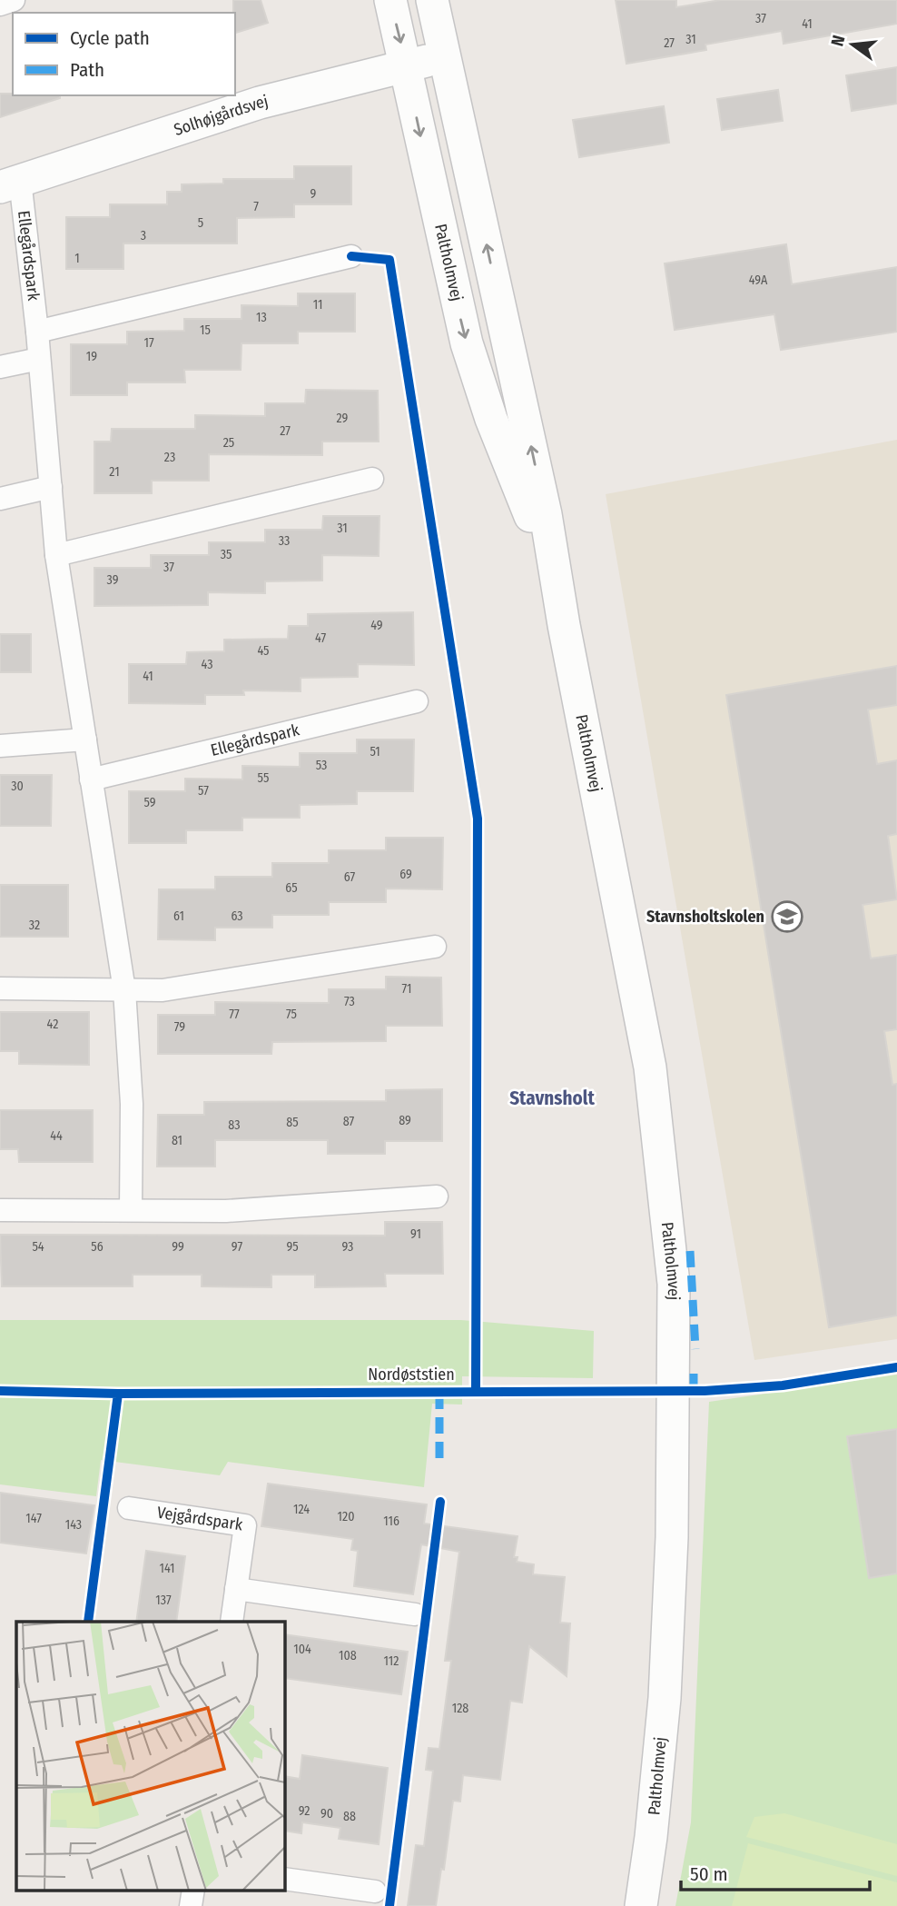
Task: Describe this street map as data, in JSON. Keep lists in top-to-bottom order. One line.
{"streets":{"street":["Solhøjgårdsvej","Ellegårdspark","Paltholmvej","Vejgårdspark"],"cycle path":["Nordøststien"]},"crossings":[["Solhøjgårdsvej","Ellegårdspark"],["Solhøjgårdsvej","Paltholmvej"]],"districts":["Stavnsholt"],"places":{"school or university":["Stavnsholtskolen"]},"house_numbers":["37","41","31","27","9","7","5","3","1","49A","11","13","15","17","19","29","27","25","23","21","31","33","35","37","39","49","47","45","43","41","51","53","55","30","57","59","69","67","65","61","63","32","71","73","77","75","42","79","89","87","85","83","44","81","91","54","56","99","97","95","93","124","120","147","116","143","141","137","104","108","112","128","92","90","88"],"legend":["Cycle path","Path"],"scale_bar":"50 m","north":"left"}
